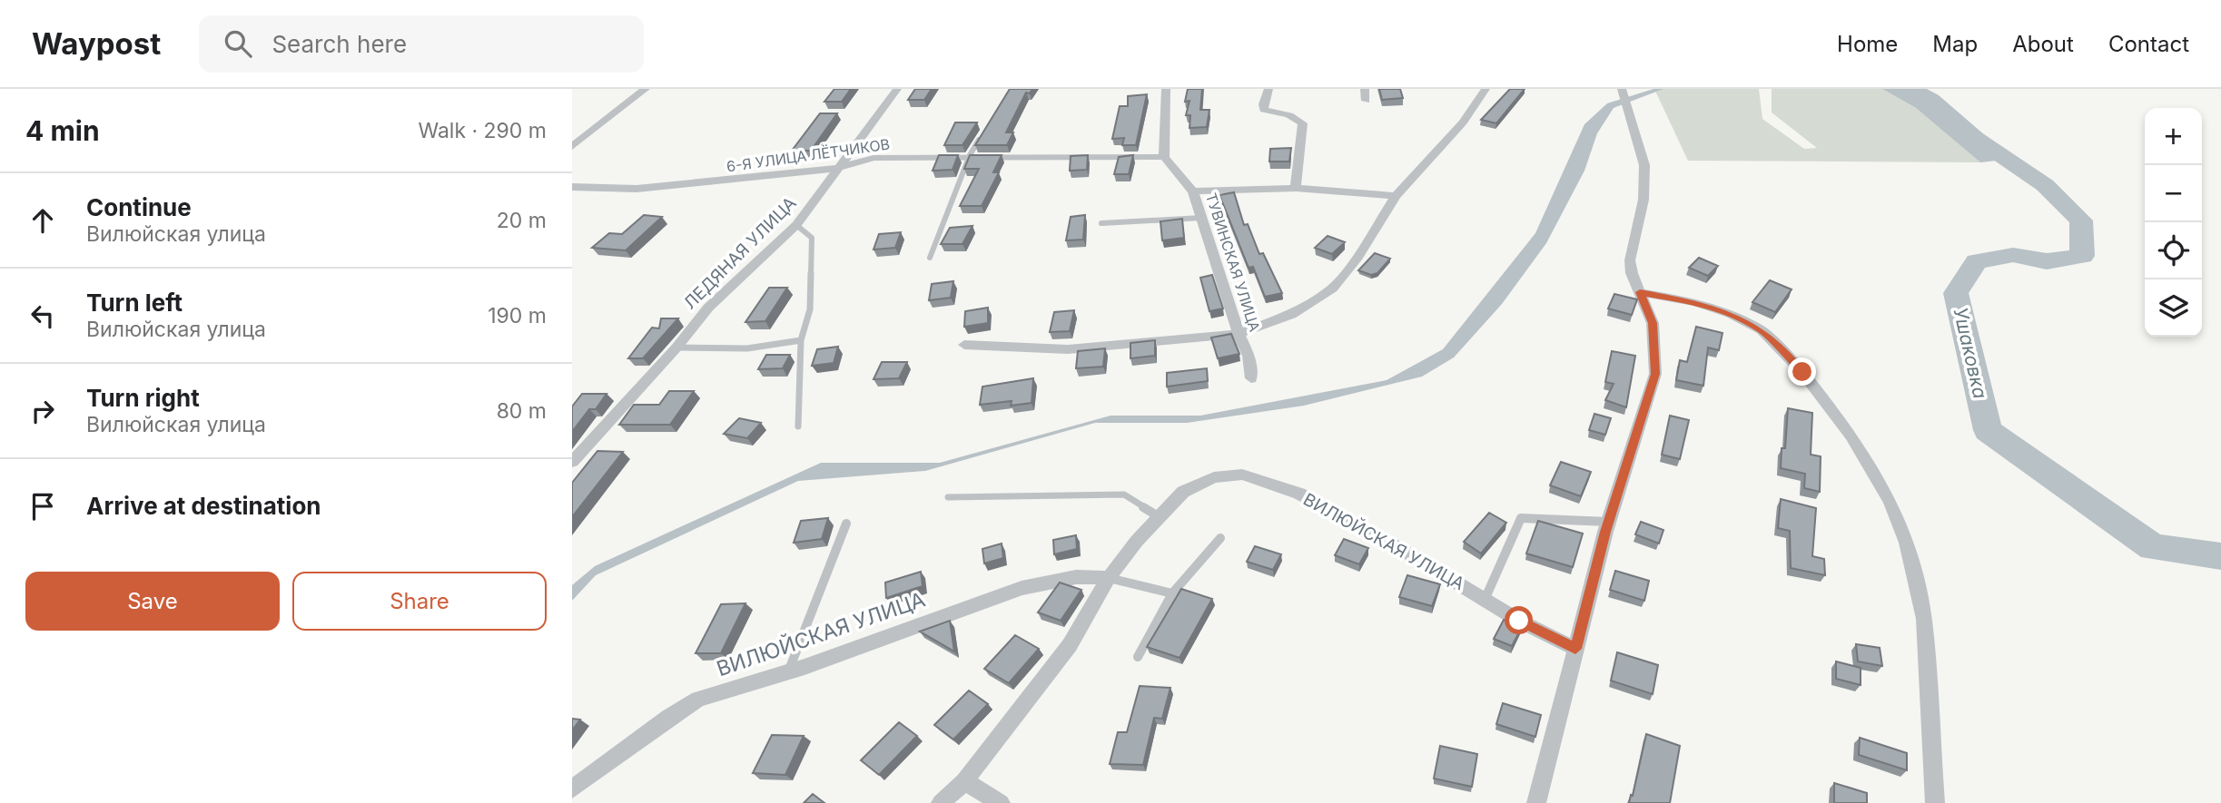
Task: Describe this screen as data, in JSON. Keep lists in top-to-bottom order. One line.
{"streets":{"street":["6-Я УЛИЦА ЛЁТЧИКОВ","ЛЕДЯНАЯ УЛИЦА","ТУВИНСКАЯ УЛИЦА","ВИЛЮЙСКАЯ УЛИЦА"]},"crossings":[["6-Я УЛИЦА ЛЁТЧИКОВ","ЛЕДЯНАЯ УЛИЦА"],["6-Я УЛИЦА ЛЁТЧИКОВ","ТУВИНСКАЯ УЛИЦА"]],"water":["Ушаковка"],"page":{"header":"Waypost","search":"Search here","nav":["Home","Map","About","Contact"],"heading":["4 min","Walk · 290 m"],"map_buttons":["+","−"],"list":[["Continue","Вилюйская улица","20 m"],["Turn left","Вилюйская улица","190 m"],["Turn right","Вилюйская улица","80 m"],"Arrive at destination"],"buttons":["Save","Share"]}}
